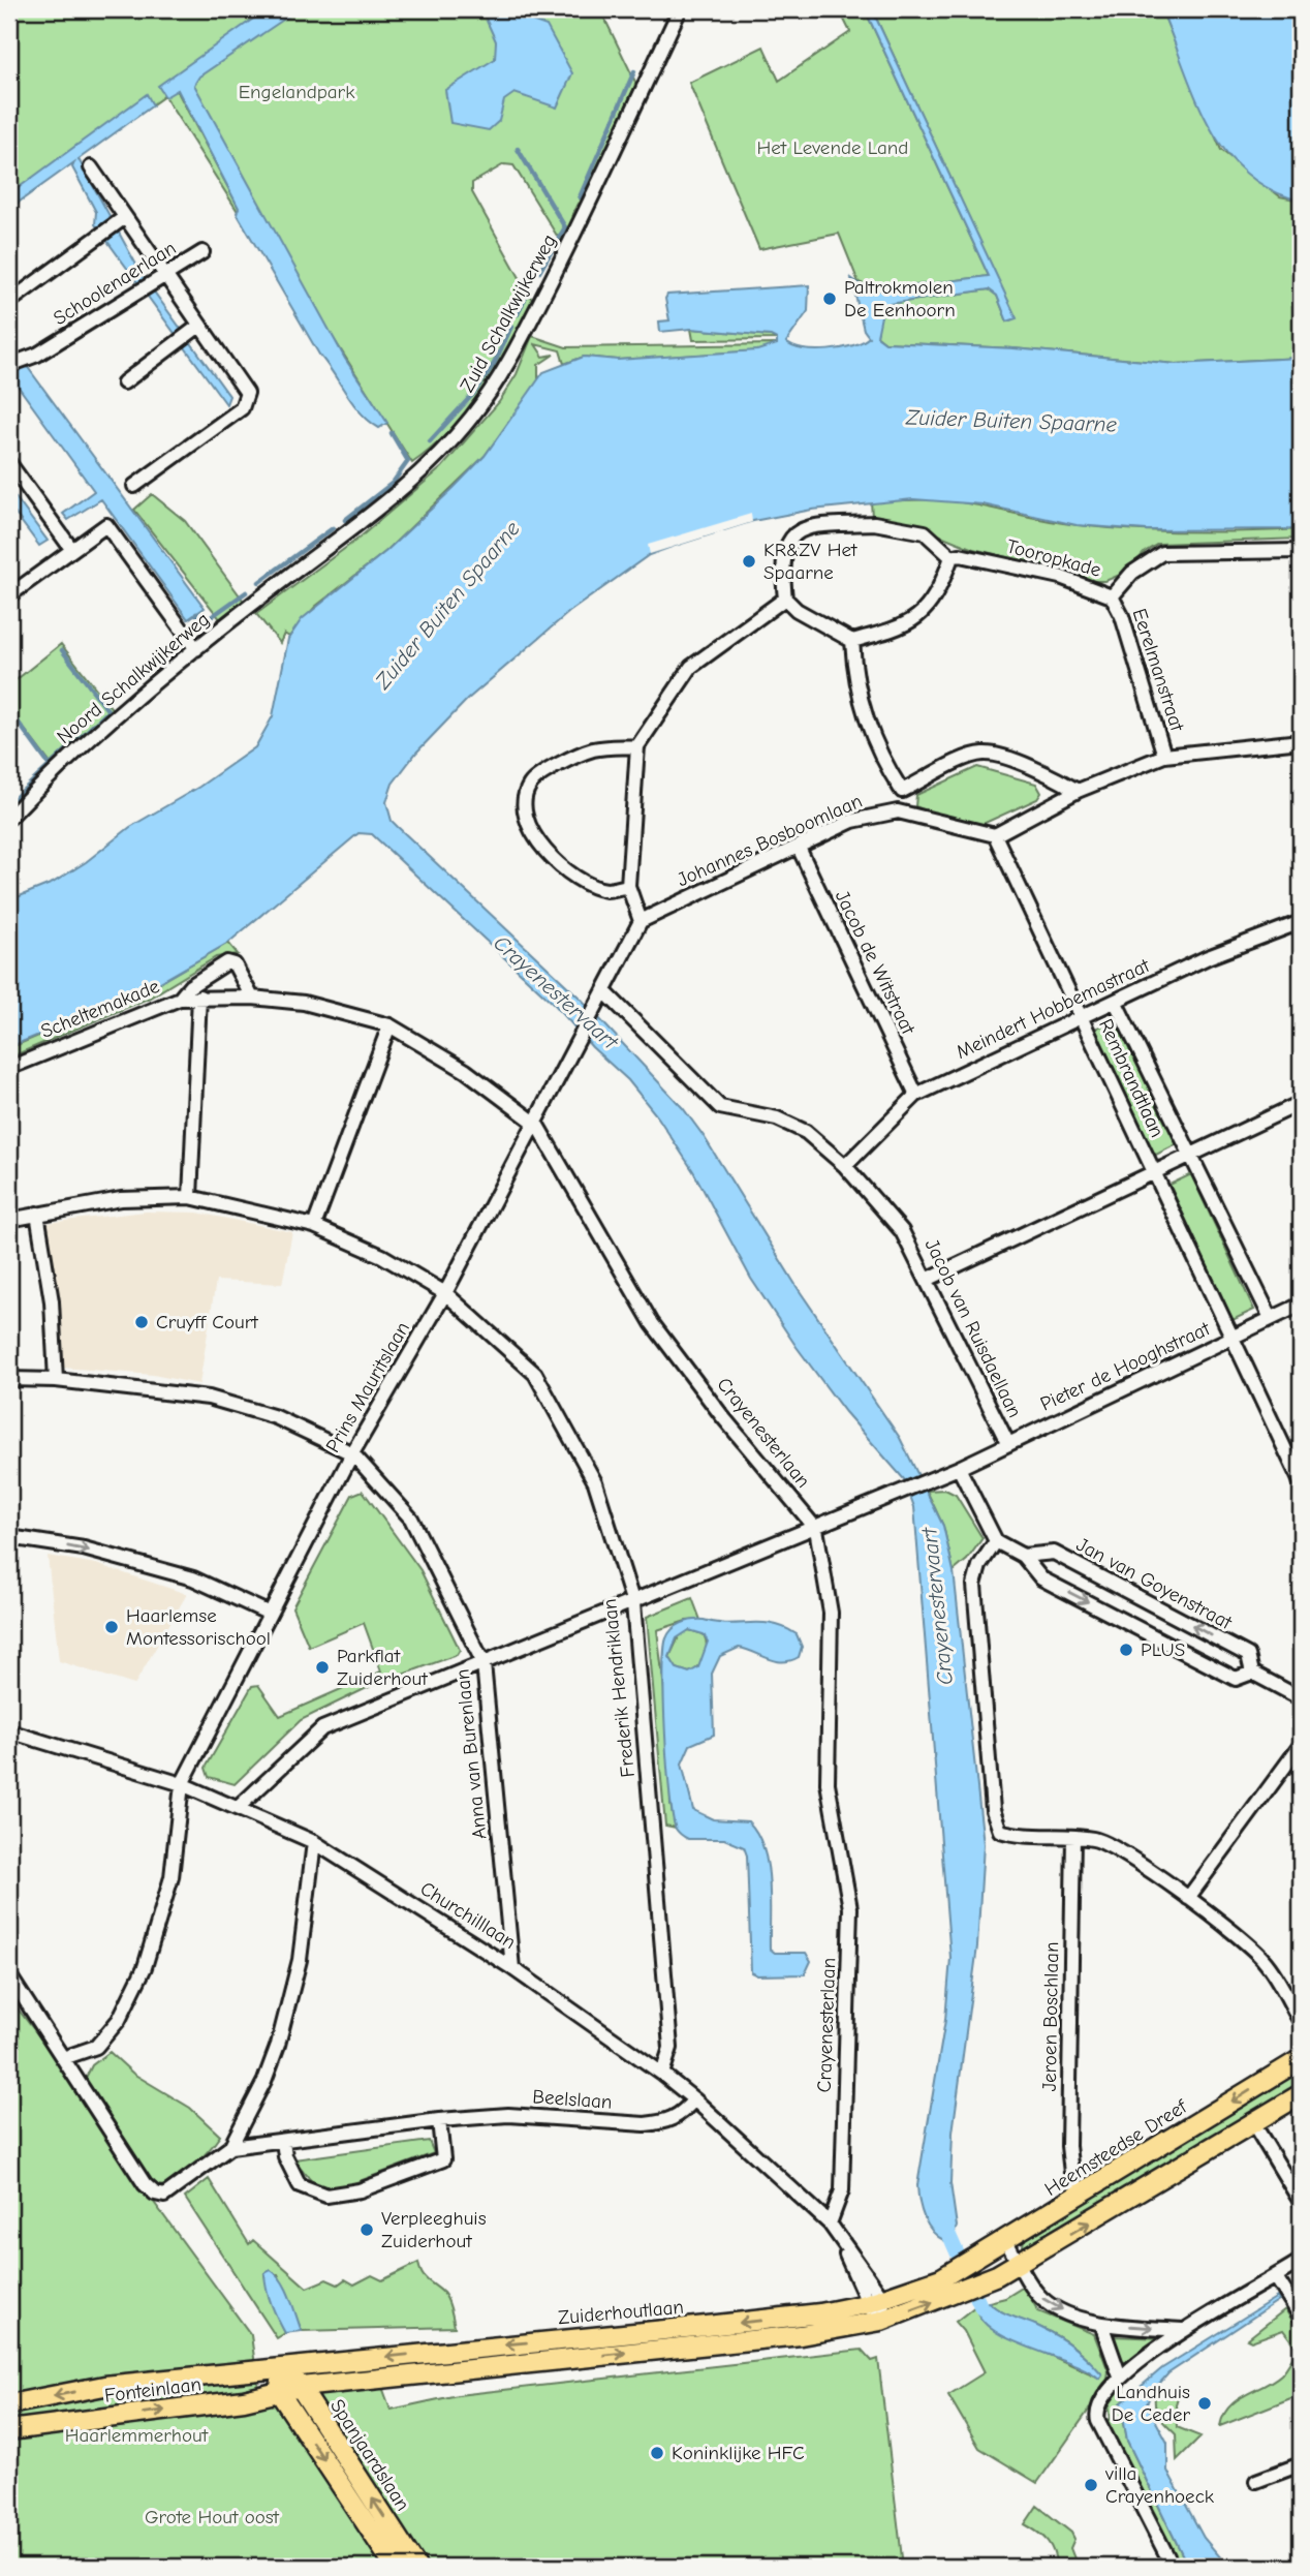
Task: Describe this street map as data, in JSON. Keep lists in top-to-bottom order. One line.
{"streets":{"main road":["Heemsteedse Dreef","Zuiderhoutlaan","Fonteinlaan","Spanjaardslaan"],"street":["Schoolenaerlaan","Zuid Schalkwijkerweg","Tooropkade","Eerelmanstraat","Noord Schalkwijkerweg","Johannes Bosboomlaan","Jacob de Witstraat","Scheltemakade","Meindert Hobbemastraat","Rembrandtlaan","Jacob van Ruisdaellaan","Pieter de Hooghstraat","Prins Mauritslaan","Crayenesterlaan","Jan van Goyenstraat","Frederik Hendriklaan","Anna van Burenlaan","Churchilllaan","Jeroen Boschlaan","Beelslaan"]},"crossings":[["Zuid Schalkwijkerweg","Noord Schalkwijkerweg"],["Tooropkade","Eerelmanstraat"],["Johannes Bosboomlaan","Jacob de Witstraat"],["Johannes Bosboomlaan","Prins Mauritslaan"],["Jacob de Witstraat","Meindert Hobbemastraat"],["Scheltemakade","Crayenesterlaan"],["Meindert Hobbemastraat","Rembrandtlaan"],["Meindert Hobbemastraat","Jacob van Ruisdaellaan"],["Rembrandtlaan","Pieter de Hooghstraat"],["Jacob van Ruisdaellaan","Pieter de Hooghstraat"],["Jacob van Ruisdaellaan","Prins Mauritslaan"],["Pieter de Hooghstraat","Crayenesterlaan"],["Pieter de Hooghstraat","Frederik Hendriklaan"],["Pieter de Hooghstraat","Anna van Burenlaan"],["Pieter de Hooghstraat","Churchilllaan"],["Prins Mauritslaan","Crayenesterlaan"],["Prins Mauritslaan","Frederik Hendriklaan"],["Prins Mauritslaan","Anna van Burenlaan"],["Prins Mauritslaan","Churchilllaan"],["Crayenesterlaan","Churchilllaan"],["Frederik Hendriklaan","Churchilllaan"],["Anna van Burenlaan","Churchilllaan"],["Churchilllaan","Beelslaan"],["Churchilllaan","Zuiderhoutlaan"],["Jeroen Boschlaan","Heemsteedse Dreef"],["Heemsteedse Dreef","Zuiderhoutlaan"],["Zuiderhoutlaan","Fonteinlaan"],["Zuiderhoutlaan","Spanjaardslaan"],["Fonteinlaan","Spanjaardslaan"]],"water":["Zuider Buiten Spaarne","Crayenestervaart"],"parks":["Engelandpark","Het Levende Land","Haarlemmerhout","Grote Hout oost"],"places":["Paltrokmolen De Eenhoorn","KR&ZV Het Spaarne","Cruyff Court","Haarlemse Montessorischool","PLUS","Parkflat Zuiderhout","Verpleeghuis Zuiderhout","Landhuis De Ceder","Koninklijke HFC","villa Crayenhoeck"]}
